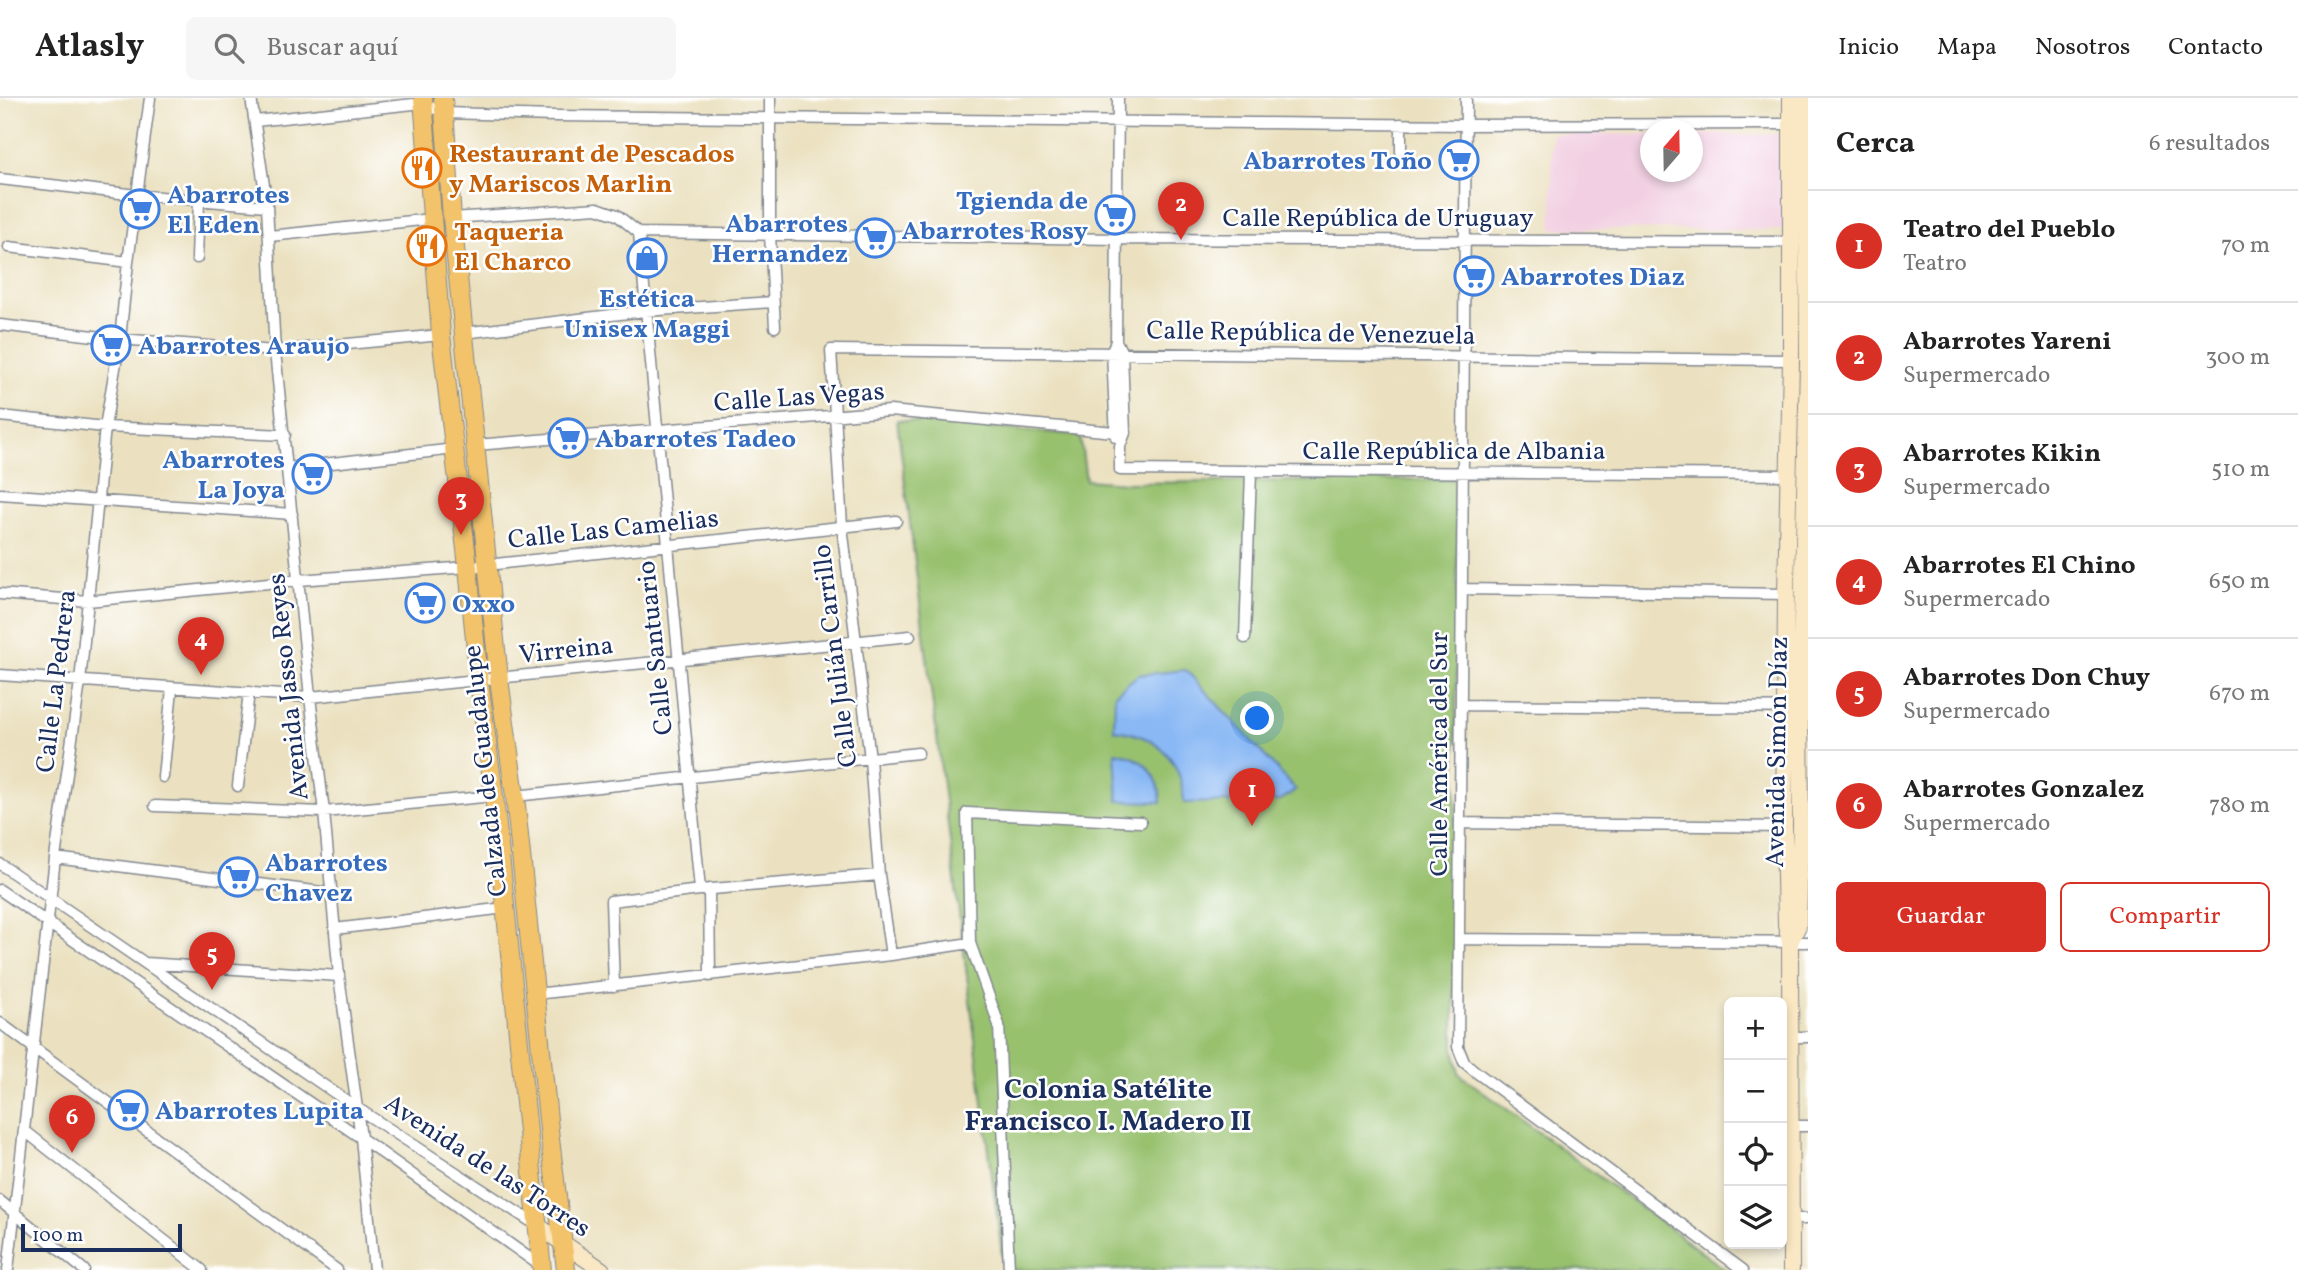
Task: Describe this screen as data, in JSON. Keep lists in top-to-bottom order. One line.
{"streets":{"main road":["Avenida Simón Díaz","Calzada de Guadalupe","Avenida de las Torres"],"street":["Calle República de Uruguay","Calle República de Venezuela","Calle Las Vegas","Calle República de Albania","Calle Las Camelias","Calle Santuario","Virreina","Calle Julián Carrillo","Calle La Pedrera","Avenida Jasso Reyes","Calle América del Sur"]},"crossings":[["Calle República de Uruguay","Calle Santuario"],["Calle República de Uruguay","Avenida Simón Díaz"],["Calle República de Uruguay","Calle América del Sur"],["Calle República de Venezuela","Calle Julián Carrillo"],["Calle República de Venezuela","Avenida Simón Díaz"],["Calle República de Venezuela","Calle América del Sur"],["Calle Las Vegas","Calle República de Albania"],["Calle Las Vegas","Calle Santuario"],["Calle Las Vegas","Calle Julián Carrillo"],["Calle Las Vegas","Calzada de Guadalupe"],["Calle República de Albania","Avenida Simón Díaz"],["Calle República de Albania","Calle América del Sur"],["Calle Las Camelias","Calle Santuario"],["Calle Las Camelias","Calle Julián Carrillo"],["Calle Las Camelias","Calle La Pedrera"],["Calle Las Camelias","Avenida Jasso Reyes"],["Calle Las Camelias","Calzada de Guadalupe"],["Calle Santuario","Virreina"],["Virreina","Calle Julián Carrillo"],["Virreina","Calle La Pedrera"],["Virreina","Avenida Jasso Reyes"],["Virreina","Calzada de Guadalupe"],["Calle La Pedrera","Avenida de las Torres"],["Avenida Jasso Reyes","Avenida de las Torres"],["Calzada de Guadalupe","Avenida de las Torres"]],"districts":["Colonia Satélite Francisco I. Madero II"],"places":{"supermarket":["Abarrotes Toño","Abarrotes El Eden","Tgienda de Abarrotes Rosy","Abarrotes Hernandez","Abarrotes Diaz","Abarrotes Araujo","Abarrotes Tadeo","Abarrotes La Joya","Oxxo","Abarrotes Chavez","Abarrotes Lupita"],"restaurant":["Restaurant de Pescados y Mariscos Marlin","Taqueria El Charco"],"shop":["Estética Unisex Maggi"]},"scale_bar":"100 m","north":"top","page":{"header":"Atlasly","search":"Buscar aquí","nav":["Inicio","Mapa","Nosotros","Contacto"],"heading":["Cerca","6 resultados"],"pins":["2","3","4","1","5","6"],"list":[{"mark":"1","name":"Teatro del Pueblo","note":"Teatro","value":"70 m"},{"mark":"2","name":"Abarrotes Yareni","note":"Supermercado","value":"300 m"},{"mark":"3","name":"Abarrotes Kikin","note":"Supermercado","value":"510 m"},{"mark":"4","name":"Abarrotes El Chino","note":"Supermercado","value":"650 m"},{"mark":"5","name":"Abarrotes Don Chuy","note":"Supermercado","value":"670 m"},{"mark":"6","name":"Abarrotes Gonzalez","note":"Supermercado","value":"780 m"}],"buttons":["Guardar","Compartir"],"map_buttons":["+","−"],"scale":"100 m"}}
